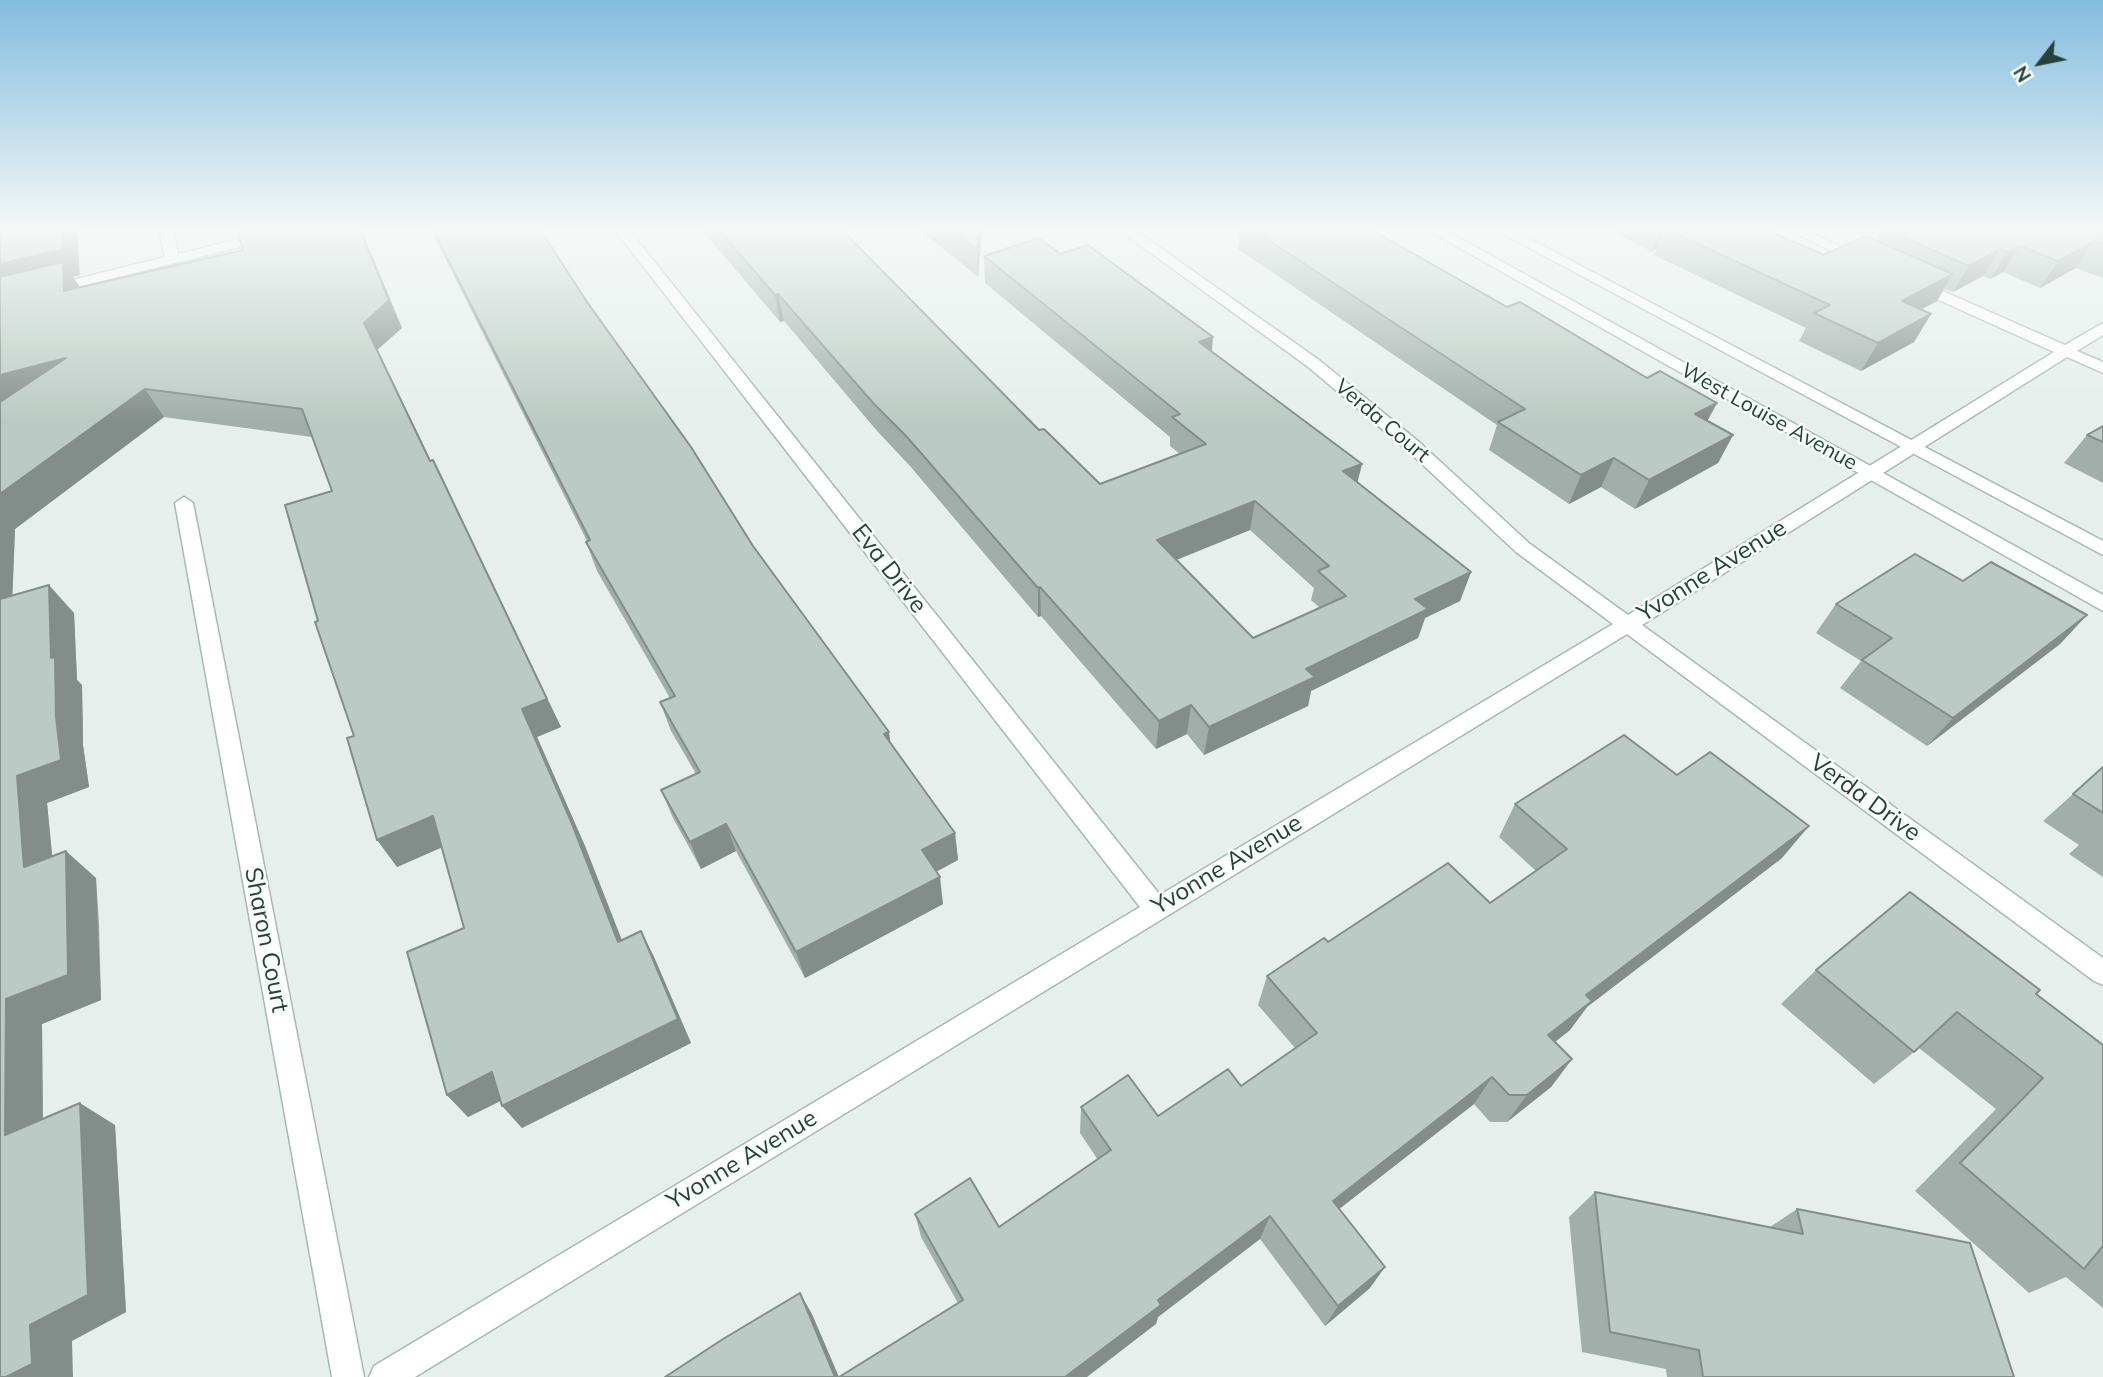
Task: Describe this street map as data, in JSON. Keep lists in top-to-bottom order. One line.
{"streets":{"street":["West Louise Avenue","Verda Court","Eva Drive","Yvonne Avenue","Verda Drive","Sharon Court"]},"crossings":[["West Louise Avenue","Yvonne Avenue"],["Verda Court","Yvonne Avenue"],["Verda Court","Verda Drive"],["Eva Drive","Yvonne Avenue"],["Yvonne Avenue","Verda Drive"]],"north":"bottom left"}
